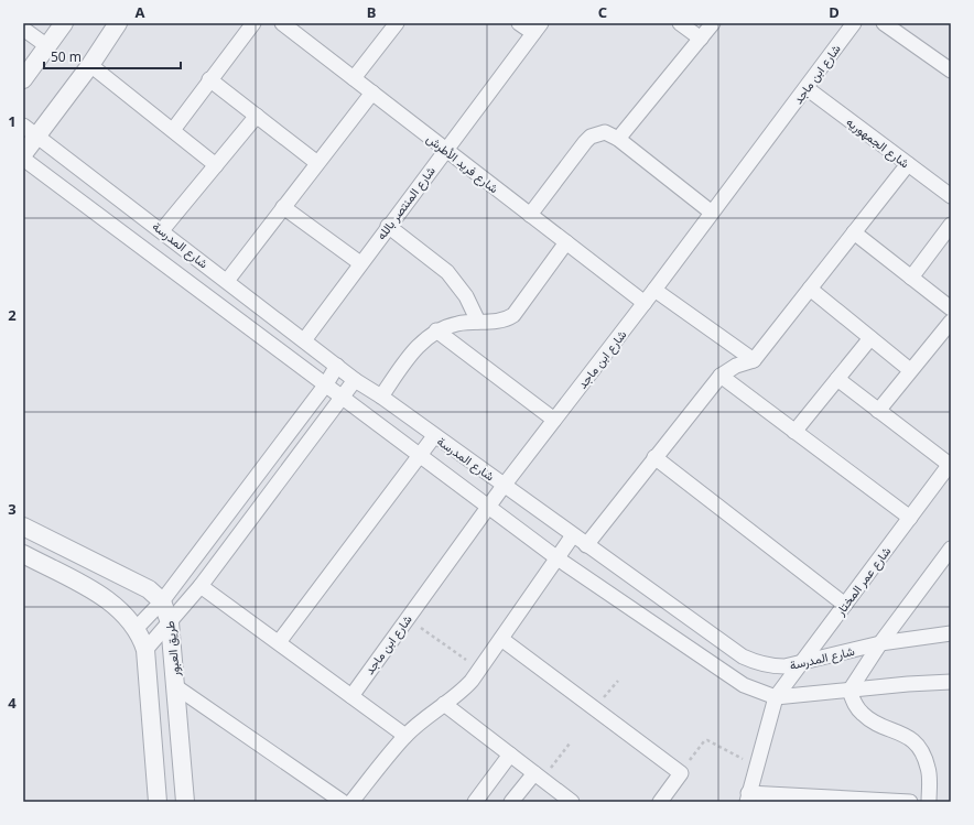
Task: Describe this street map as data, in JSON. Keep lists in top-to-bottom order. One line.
{"streets":{"street":["شارع ابن ماجد","شارع الجمهوريه","شارع فريد الأطرش","شارع المنتصر بالله","شارع المدرسة","شارع عمر المختار","طريق العبور"]},"crossings":[["شارع ابن ماجد","شارع الجمهوريه"],["شارع ابن ماجد","شارع فريد الأطرش"],["شارع ابن ماجد","شارع المدرسة"],["شارع فريد الأطرش","شارع المنتصر بالله"],["شارع المنتصر بالله","شارع المدرسة"],["شارع المدرسة","شارع عمر المختار"]],"scale_bar":"50 m","grid":{"columns":["A","B","C","D"],"rows":["1","2","3","4"]}}
